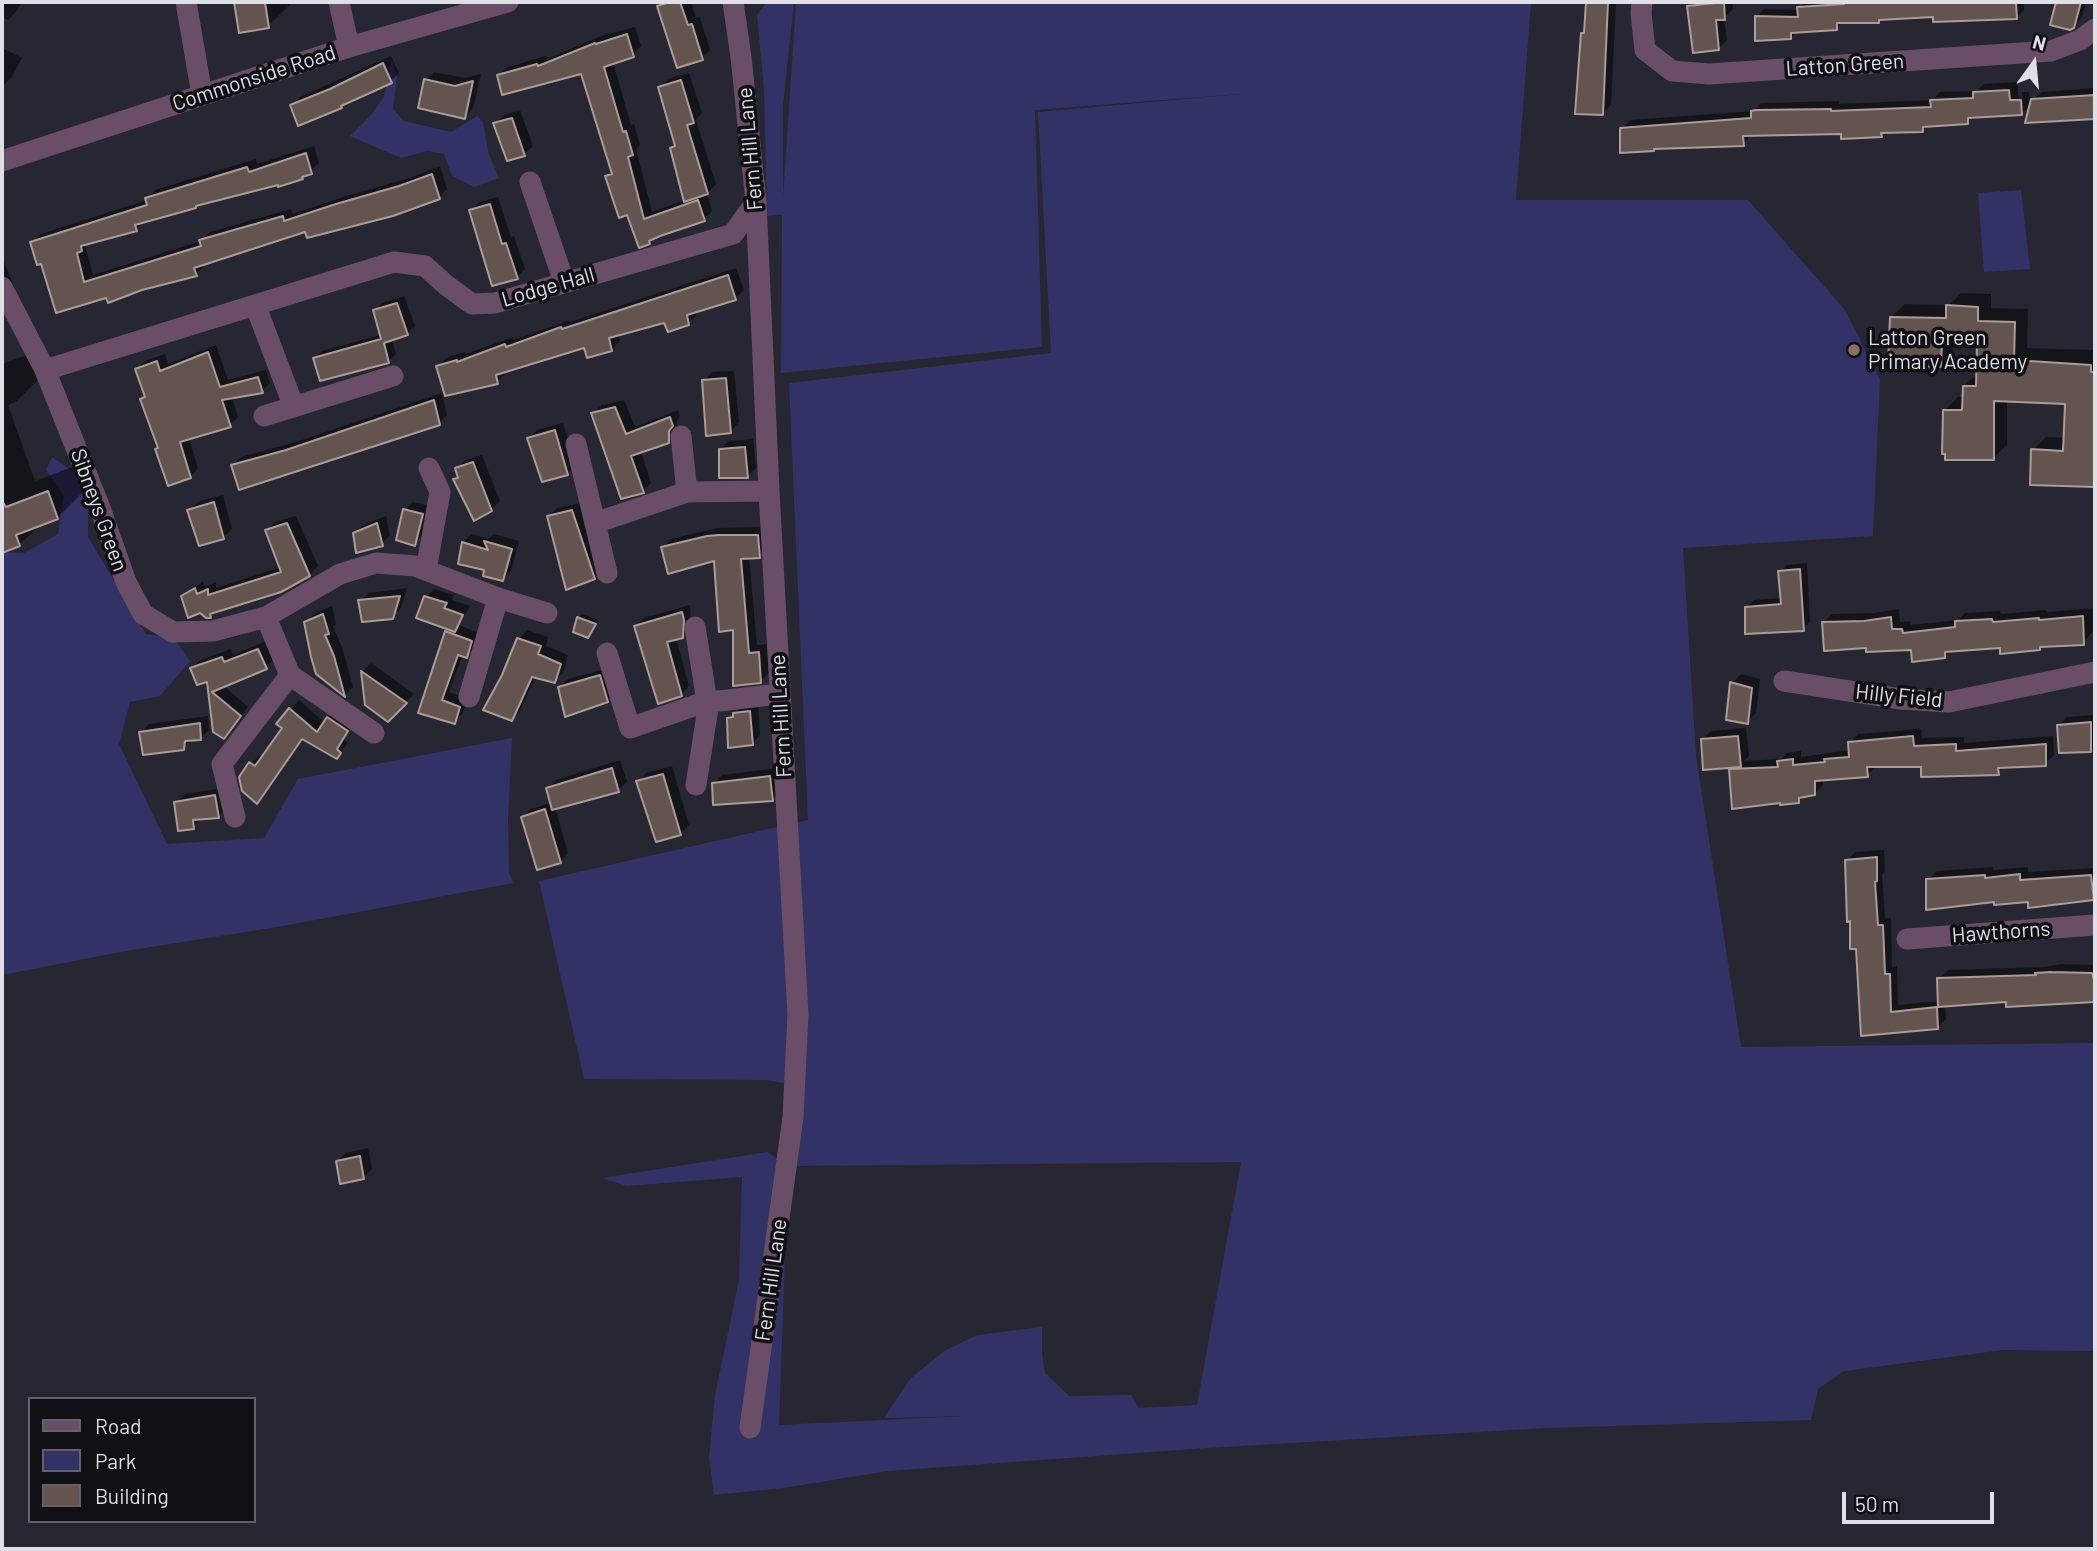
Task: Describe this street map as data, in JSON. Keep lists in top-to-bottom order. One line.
{"streets":{"street":["Latton Green","Commonside Road","Fern Hill Lane","Lodge Hall","Sibneys Green","Hilly Field","Hawthorns"]},"crossings":[["Fern Hill Lane","Lodge Hall"],["Lodge Hall","Sibneys Green"]],"places":["Latton Green Primary Academy"],"legend":["Road","Park","Building"],"scale_bar":"50 m","north":"top"}
